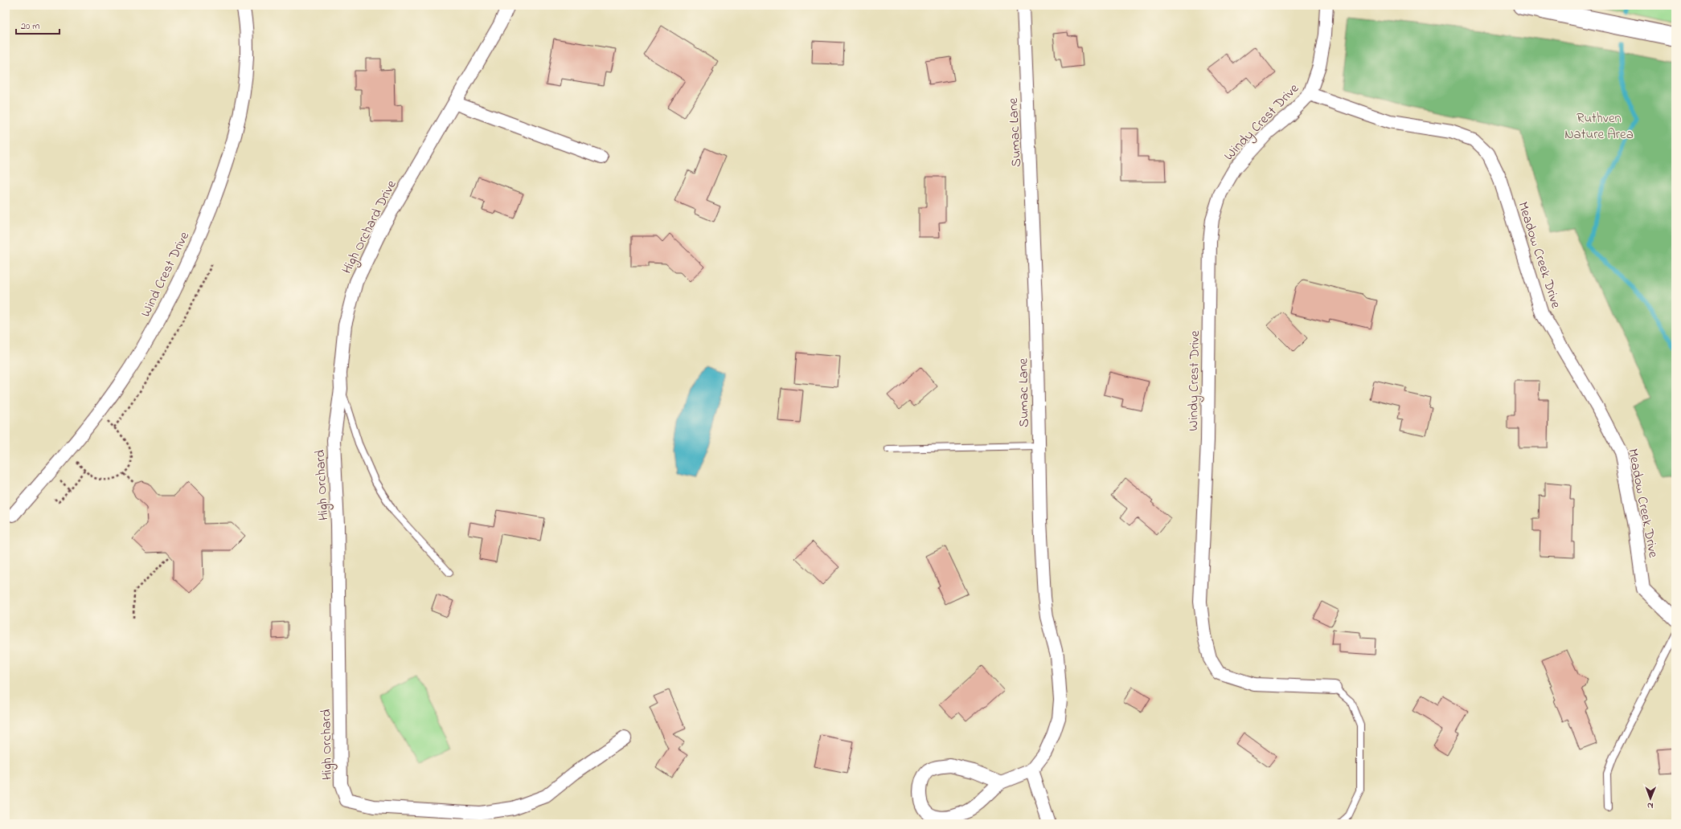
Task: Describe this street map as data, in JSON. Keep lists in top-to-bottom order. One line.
{"streets":{"street":["Windy Crest Drive","Sumac Lane","High Orchard Drive","Meadow Creek Drive","Wind Crest Drive","High Orchard"]},"crossings":[["Windy Crest Drive","Meadow Creek Drive"],["High Orchard Drive","High Orchard"]],"parks":["Ruthven Nature Area"],"scale_bar":"20 m","north":"bottom"}
